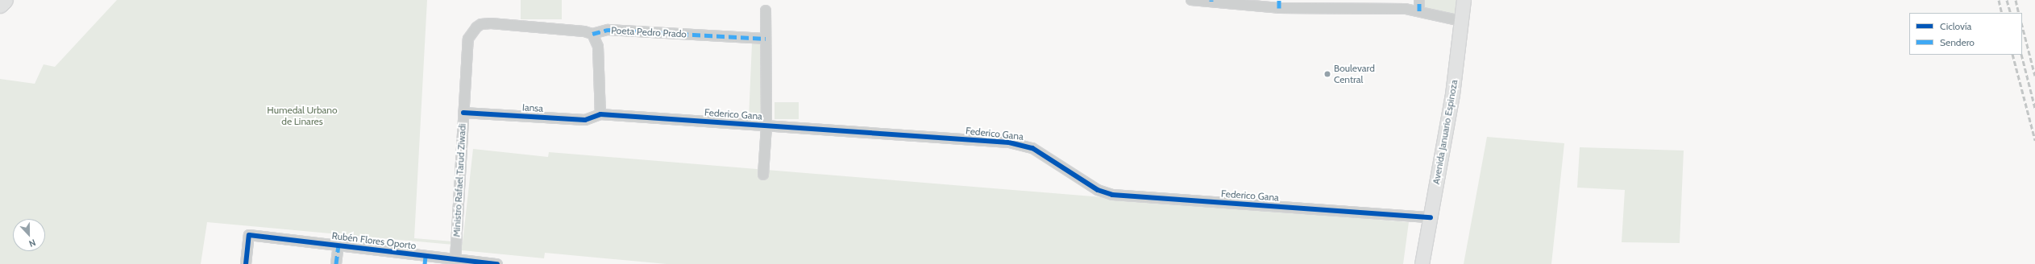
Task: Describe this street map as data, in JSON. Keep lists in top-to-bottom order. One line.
{"streets":{"main road":["Avenida Januario Espinoza"],"street":["Poeta Pedro Prado","Iansa","Federico Gana","Ministro Rafael Tarud Ziwadi","Rubén Flores Oporto"]},"crossings":[["Poeta Pedro Prado","Ministro Rafael Tarud Ziwadi"],["Iansa","Federico Gana"],["Iansa","Ministro Rafael Tarud Ziwadi"],["Federico Gana","Avenida Januario Espinoza"],["Ministro Rafael Tarud Ziwadi","Rubén Flores Oporto"]],"parks":["Humedal Urbano de Linares"],"places":["Boulevard Central"],"legend":["Ciclovía","Sendero"],"north":"bottom"}
